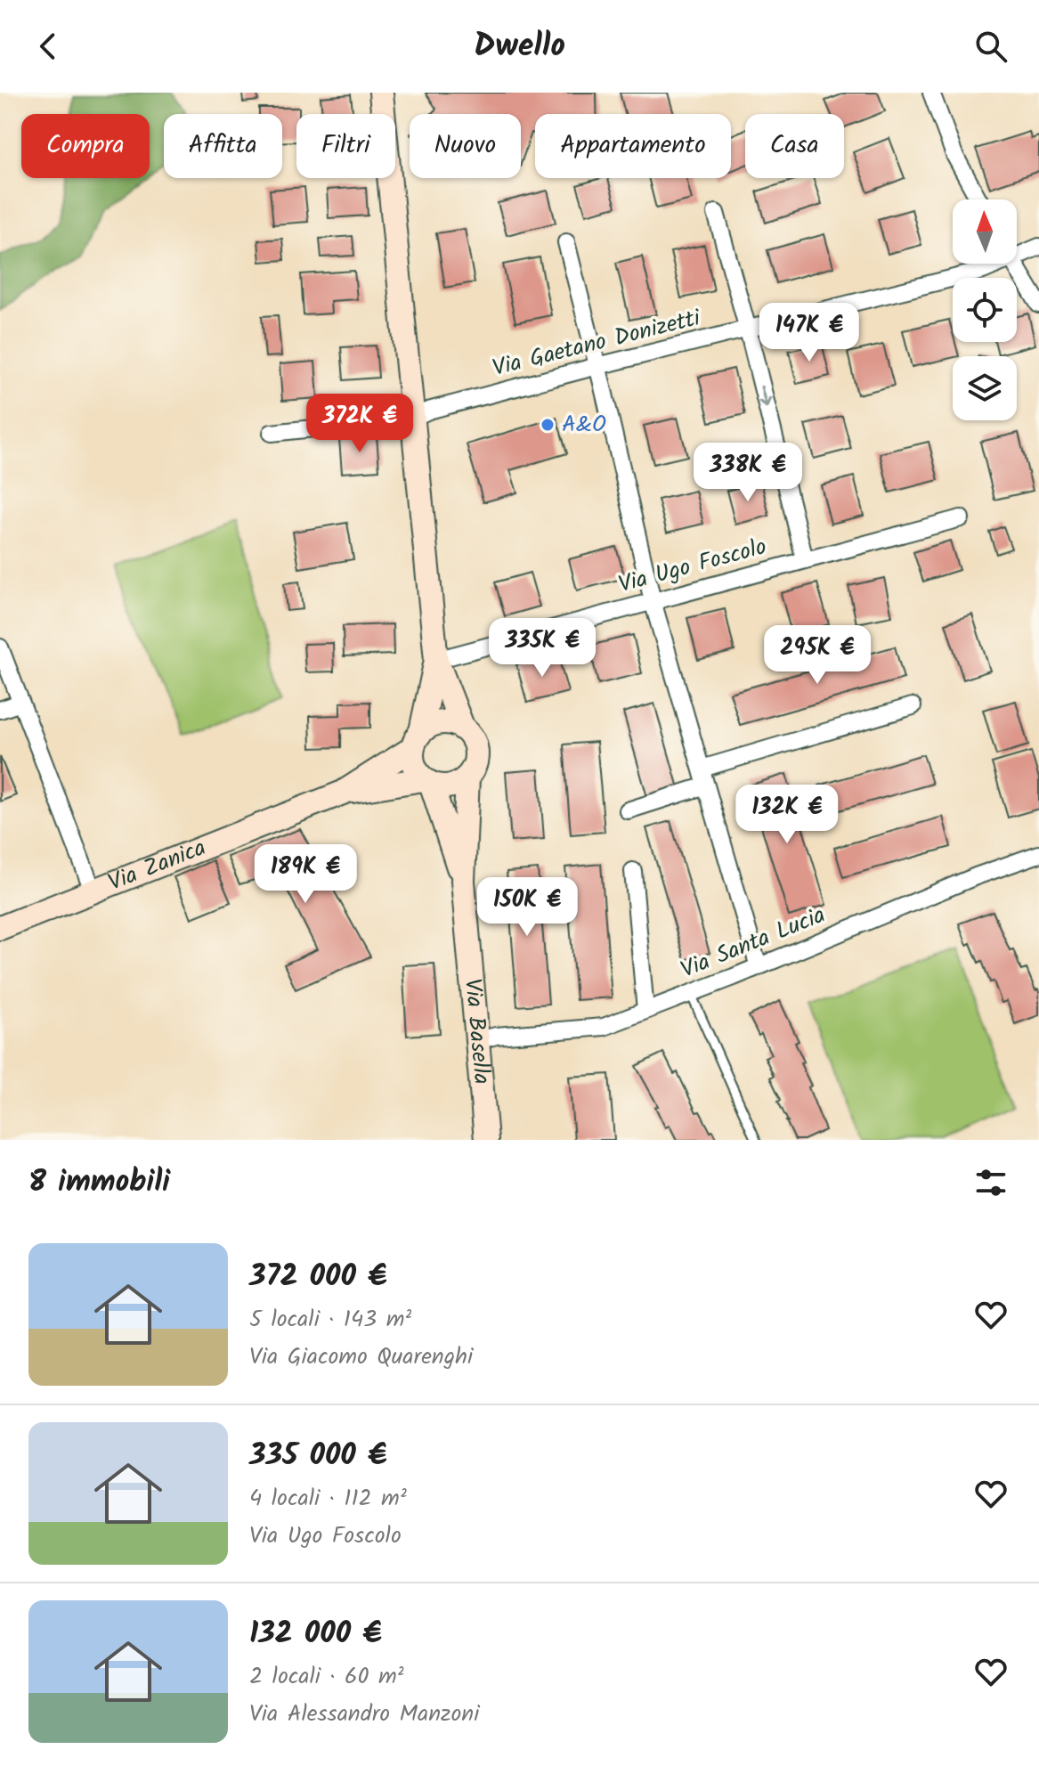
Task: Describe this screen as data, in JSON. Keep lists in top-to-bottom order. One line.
{"streets":{"street":["Via Gaetano Donizetti","Via Ugo Foscolo","Via Zanica","Via Santa Lucia","Via Basella"]},"crossings":[["Via Zanica","Via Basella"],["Via Santa Lucia","Via Basella"]],"places":["A&O"],"north":"top","page":{"header":"Dwello","chip":["Compra","Affitta","Filtri","Nuovo","Appartamento","Casa"],"price":["147K €","372K €","338K €","335K €","295K €","132K €","189K €","150K €"],"heading":"8 immobili","list":[{"name":"372 000 €","note":"5 locali · 143 m² · Via Giacomo Quarenghi"},{"name":"335 000 €","note":"4 locali · 112 m² · Via Ugo Foscolo"},{"name":"132 000 €","note":"2 locali · 60 m² · Via Alessandro Manzoni"}]}}
